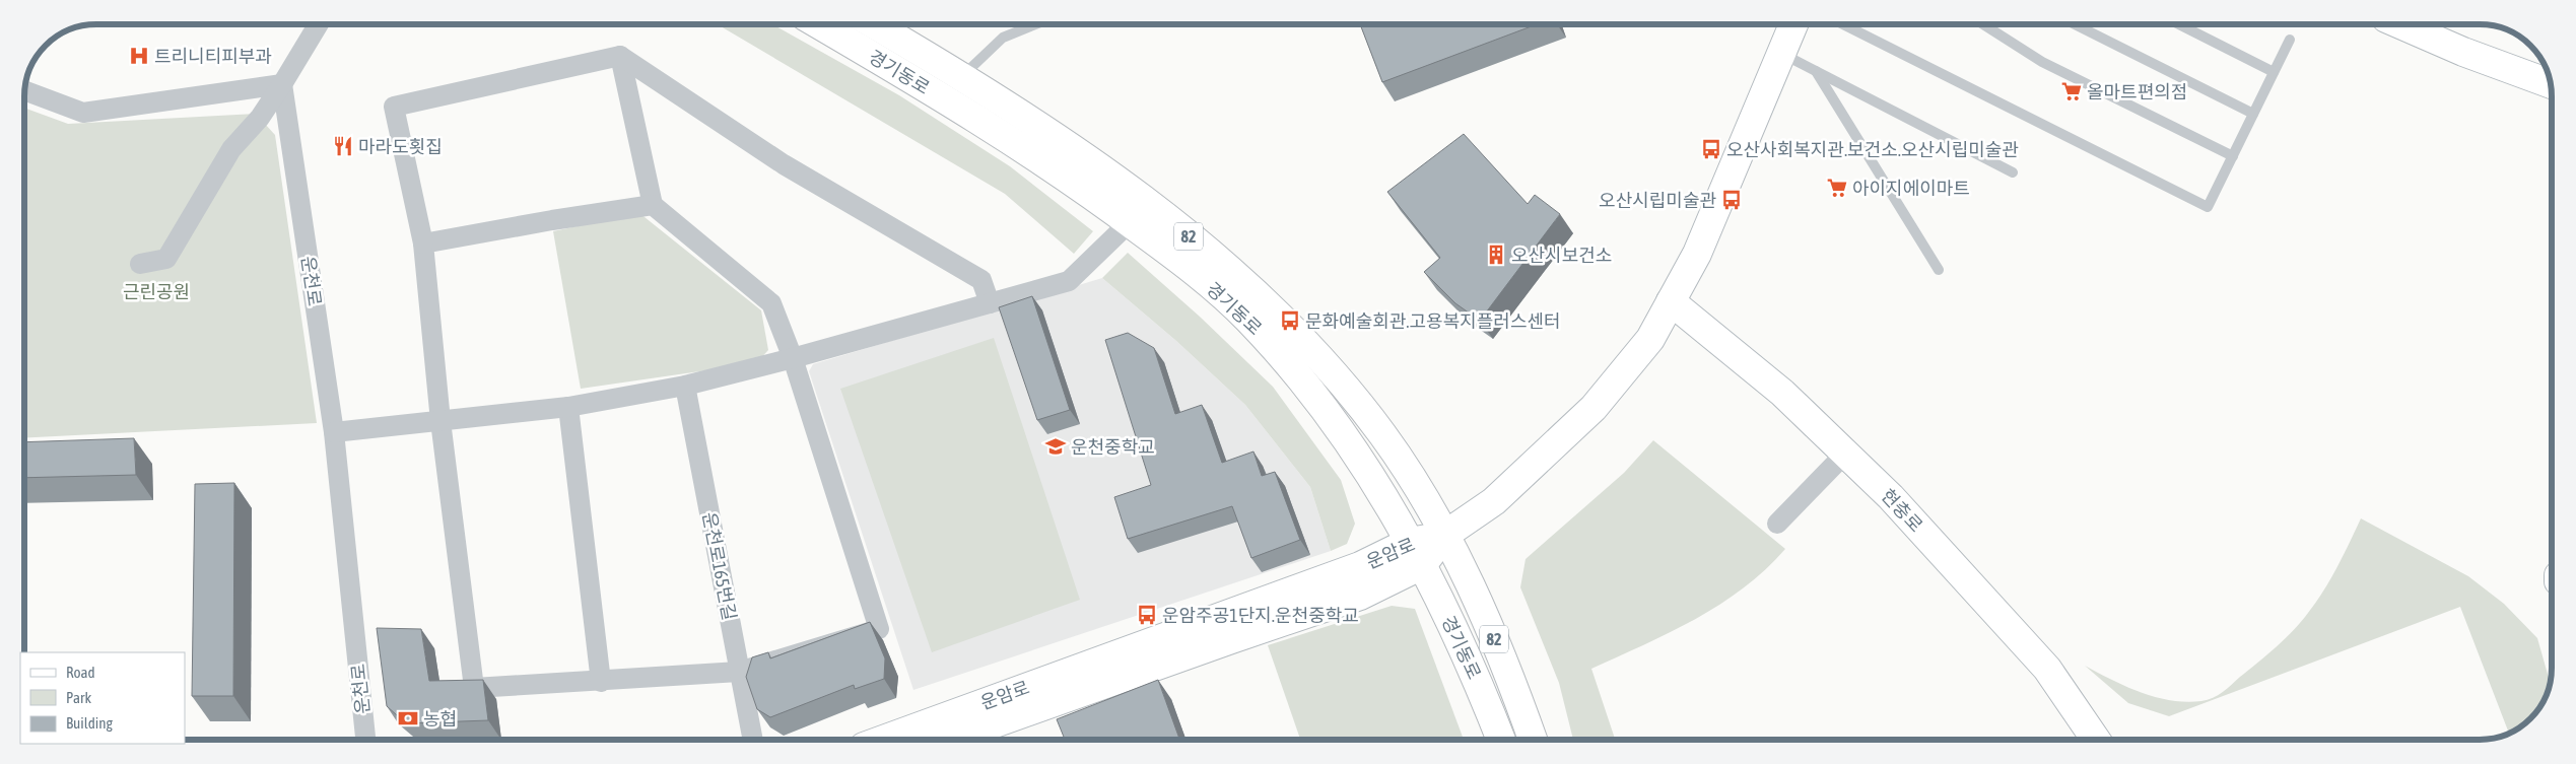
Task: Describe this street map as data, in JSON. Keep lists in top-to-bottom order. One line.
{"streets":{"street":["경기동로","82","운천로","현충로","운암로","운천로165번길"]},"crossings":[["경기동로","운암로"]],"parks":["근린공원"],"places":{"hospital":["트리니티피부과"],"supermarket":["올마트편의점","아이지에이마트"],"restaurant":["마라도횟집"],"bus stop":["오산사회복지관.보건소.오산시립미술관","오산시립미술관","문화예술회관.고용복지플러스센터","운암주공1단지.운천중학교"],"building":["오산시보건소"],"school or university":["운천중학교"],"bank":["농협"]},"legend":["Road","Park","Building"]}
